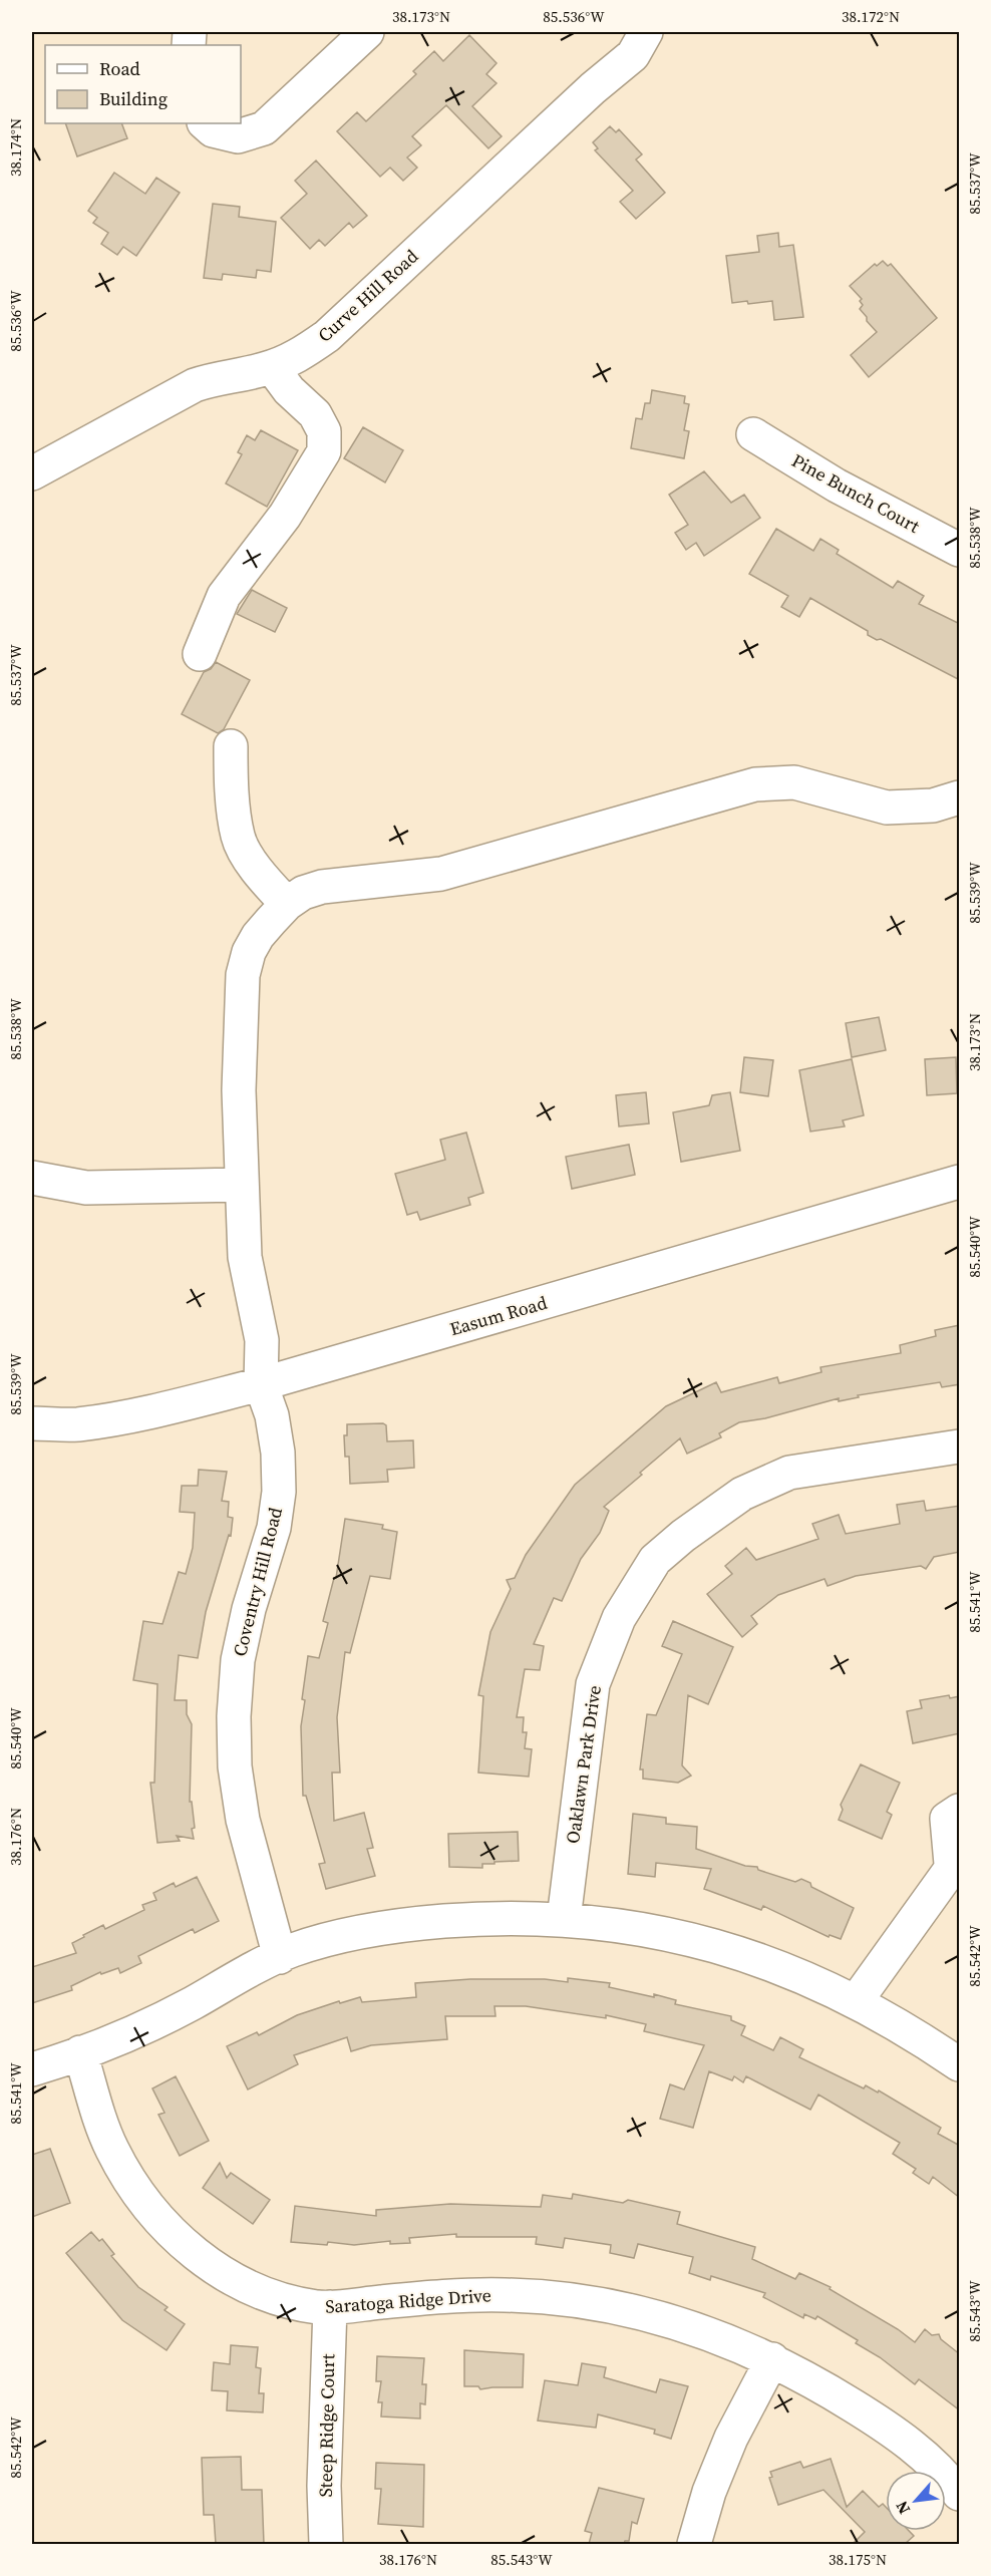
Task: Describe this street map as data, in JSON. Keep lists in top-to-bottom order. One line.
{"streets":{"street":["Curve Hill Road","Pine Bunch Court","Easum Road","Coventry Hill Road","Oaklawn Park Drive","Saratoga Ridge Drive","Steep Ridge Court"]},"crossings":[["Easum Road","Coventry Hill Road"],["Saratoga Ridge Drive","Steep Ridge Court"]],"legend":["Road","Building"],"north":"bottom left","coordinates":["38.173°N","85.536°W","38.172°N","38.174°N","85.537°W","85.538°W","85.539°W","85.540°W","85.541°W","38.176°N","85.542°W","85.543°W","38.175°N"]}
